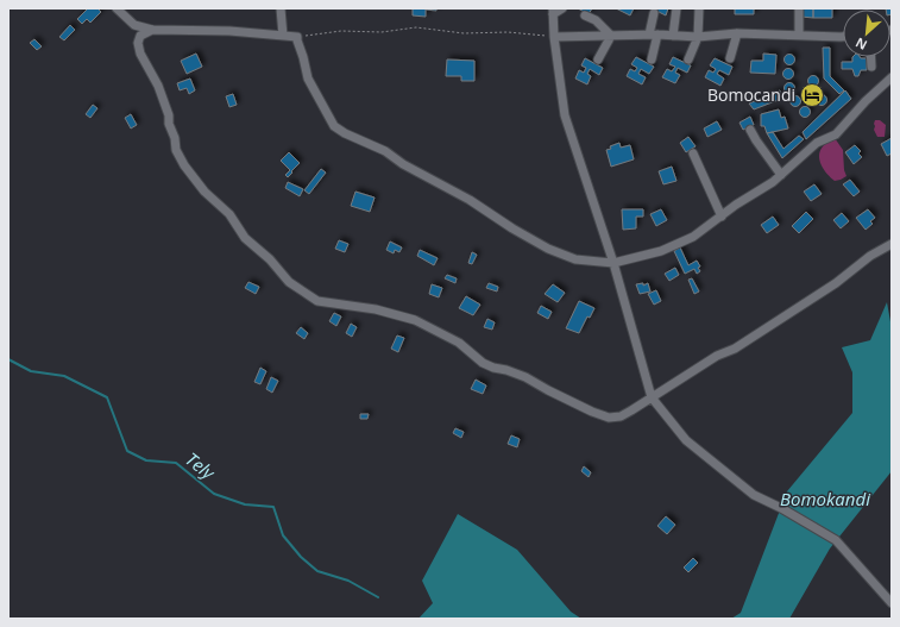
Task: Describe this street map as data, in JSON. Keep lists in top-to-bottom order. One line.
{"water":["Tely","Bomokandi"],"places":{"hotel":["Bomocandi"]},"north":"bottom left"}
